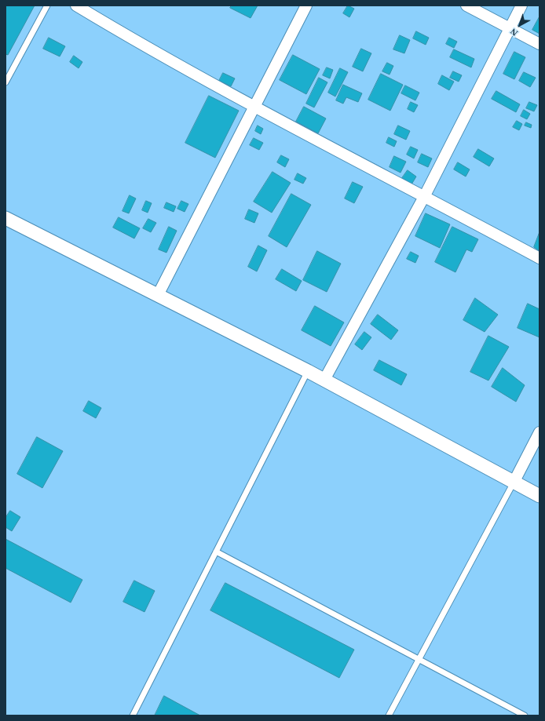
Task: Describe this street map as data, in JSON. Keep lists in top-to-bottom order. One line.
{"north":"bottom left"}
